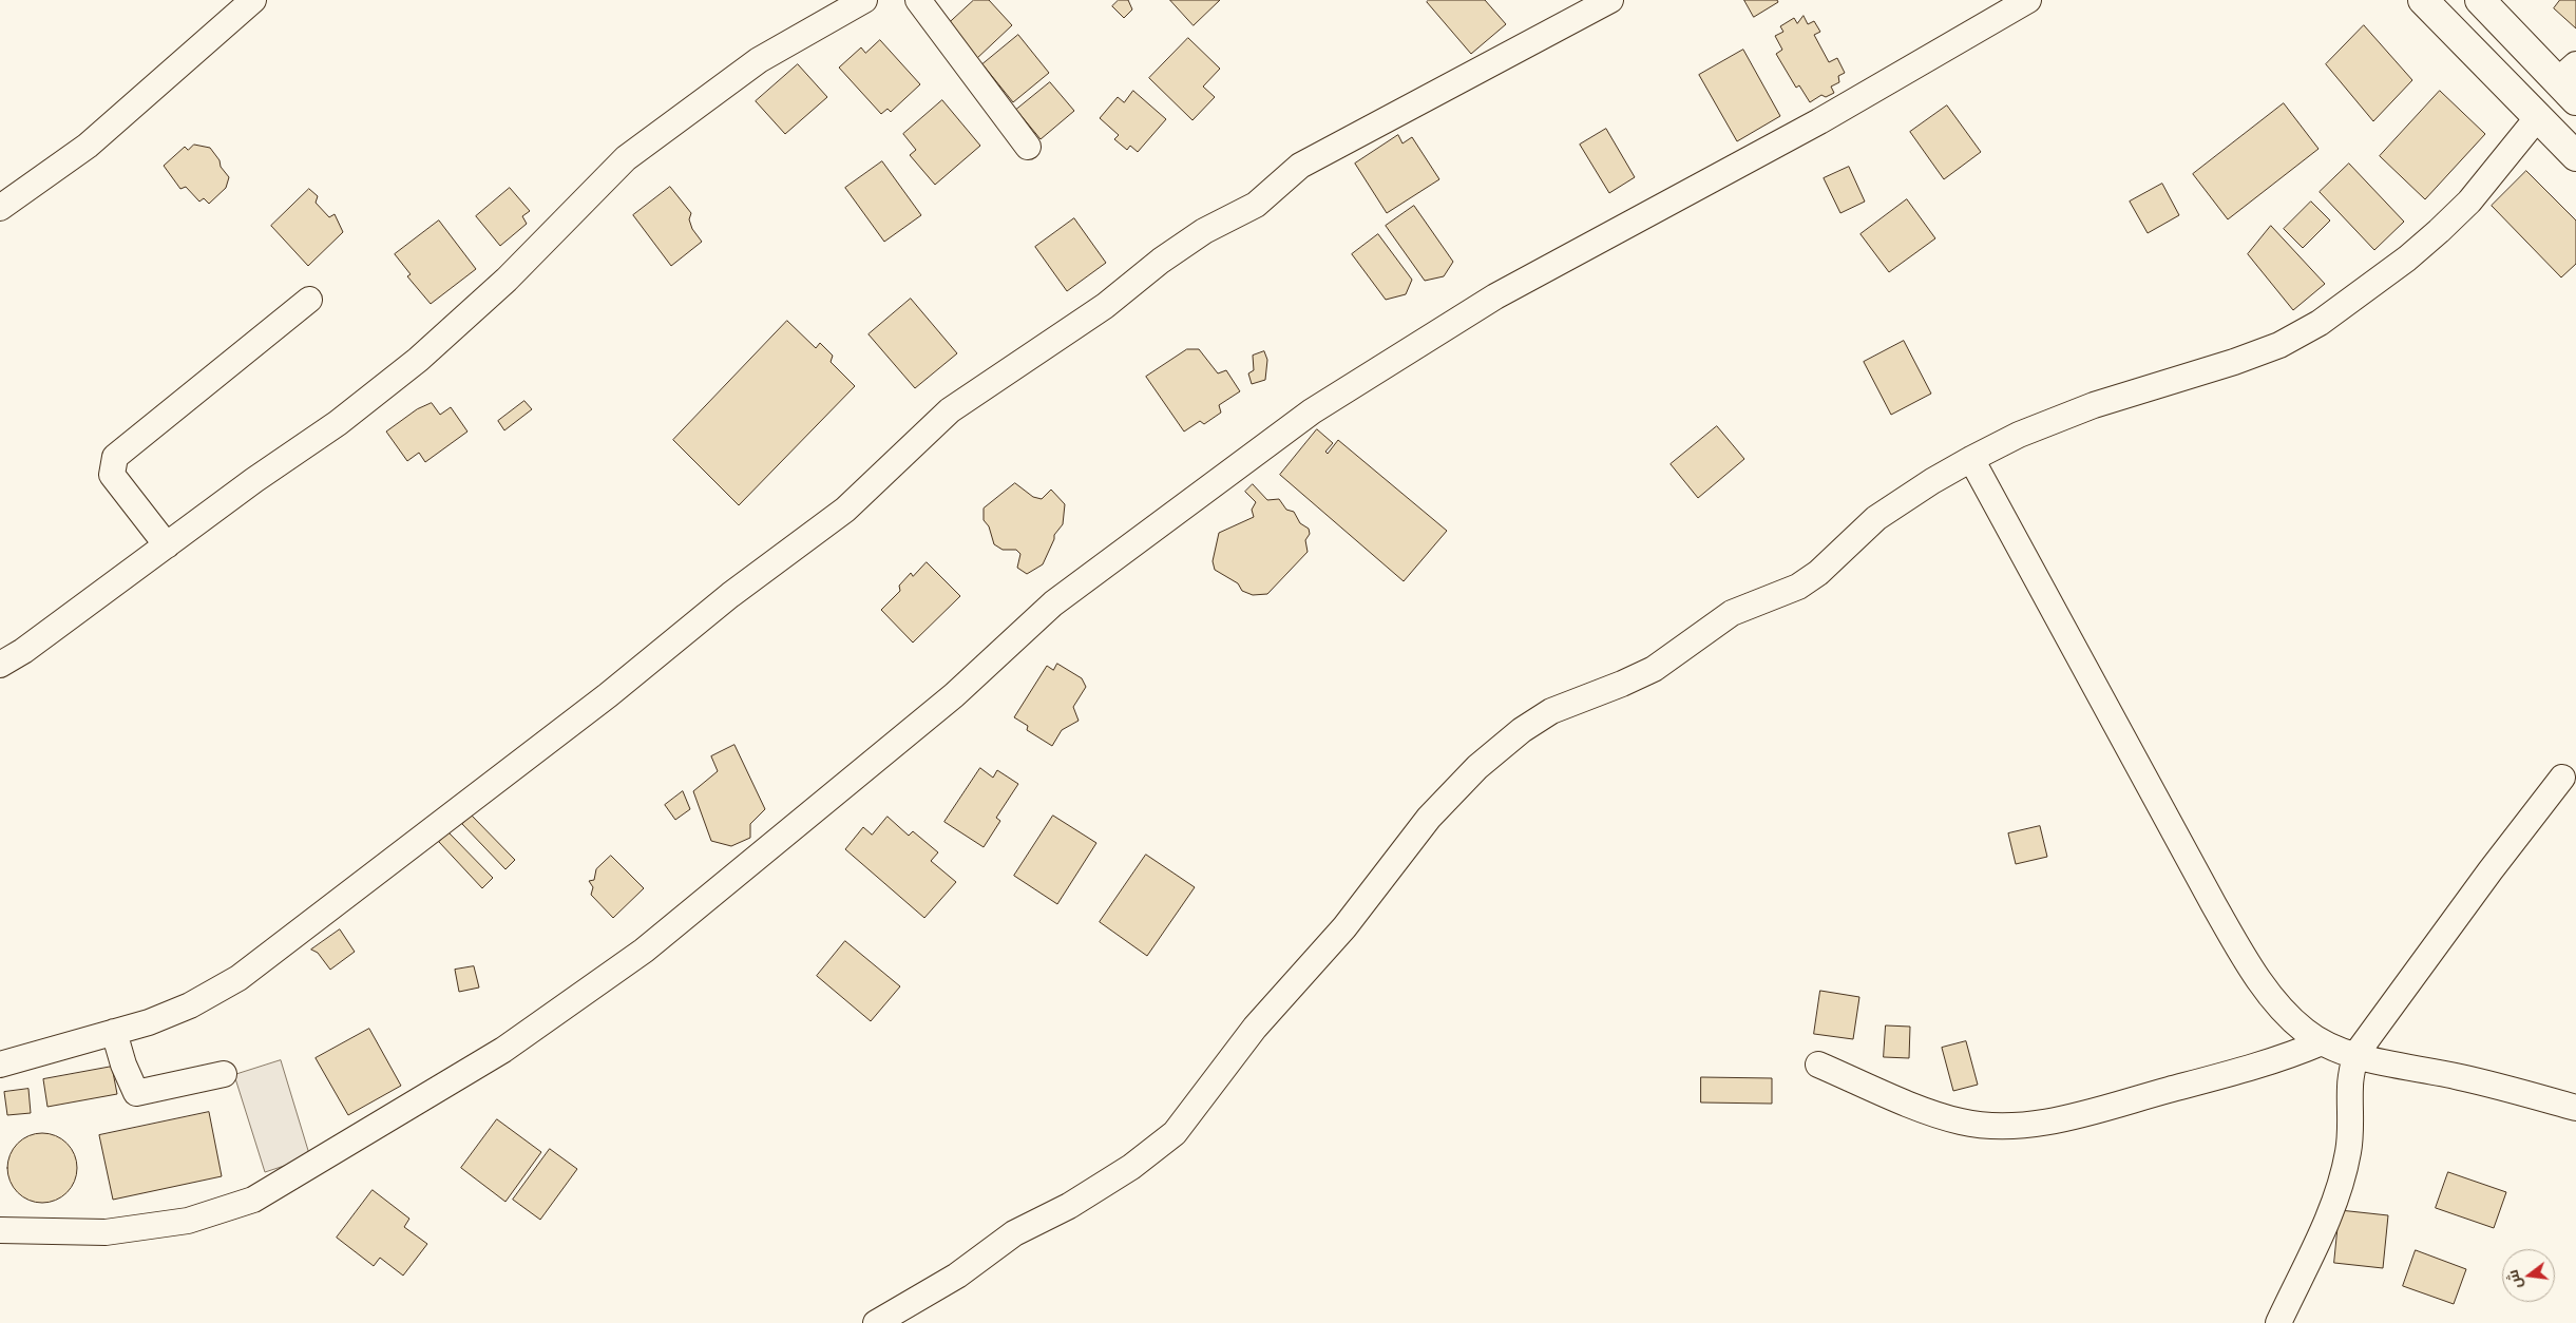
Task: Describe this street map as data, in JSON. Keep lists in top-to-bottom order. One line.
{"north":"left"}
